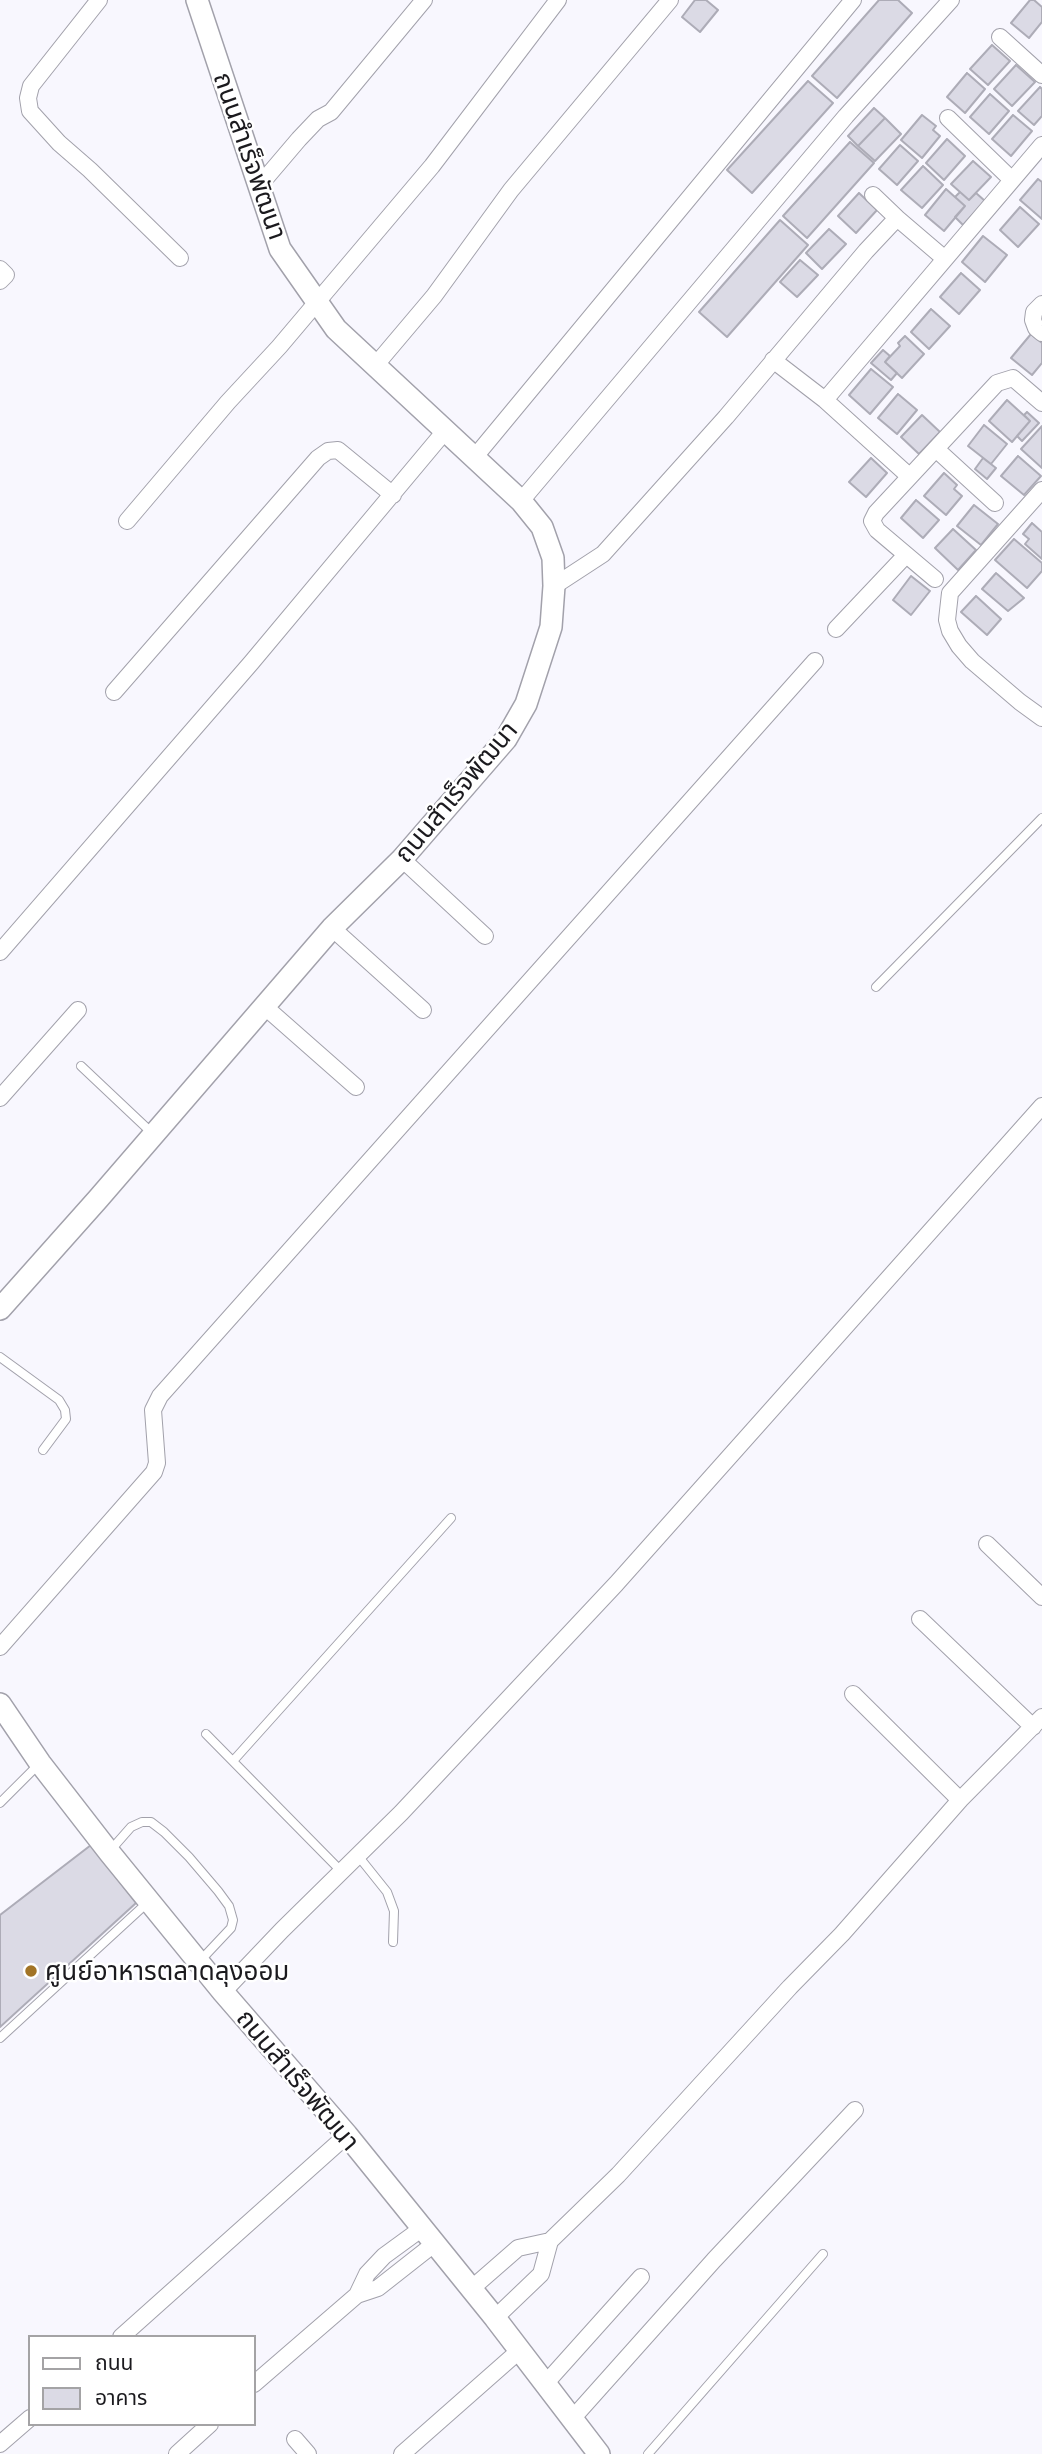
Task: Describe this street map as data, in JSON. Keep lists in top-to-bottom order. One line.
{"streets":{"street":["ถนนสำเร็จพัฒนา"]},"places":["ศูนย์อาหารตลาดลุงออม"],"legend":["ถนน","อาคาร"]}
